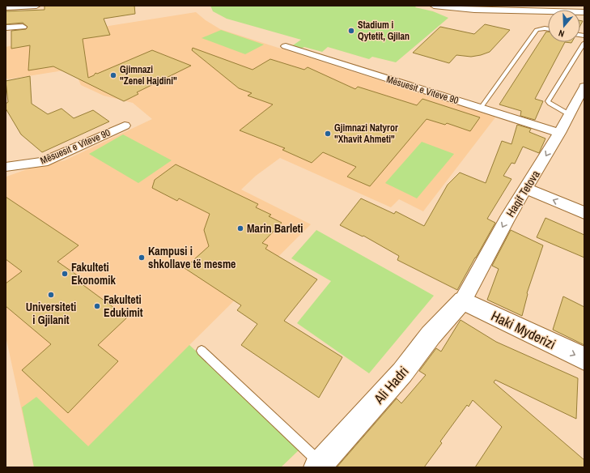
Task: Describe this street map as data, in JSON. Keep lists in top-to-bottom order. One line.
{"streets":{"street":["Mësuesit e Viteve 90","Haqif Tetova","Haki Myderizi","Ali Hadri"]},"crossings":[["Mësuesit e Viteve 90","Haqif Tetova"],["Haqif Tetova","Haki Myderizi"],["Haqif Tetova","Ali Hadri"],["Haki Myderizi","Ali Hadri"]],"one_way":["Haqif Tetova"],"places":["Stadium i Qytetit, Gjilan","Gjimnazi \"Zenel Hajdini\"","Gjimnazi Natyror \"Xhavit Ahmeti\"","Marin Barleti","Kampusi i shkollave të mesme","Fakulteti Ekonomik","Universiteti i Gjilanit","Fakulteti Edukimit"],"north":"bottom"}
